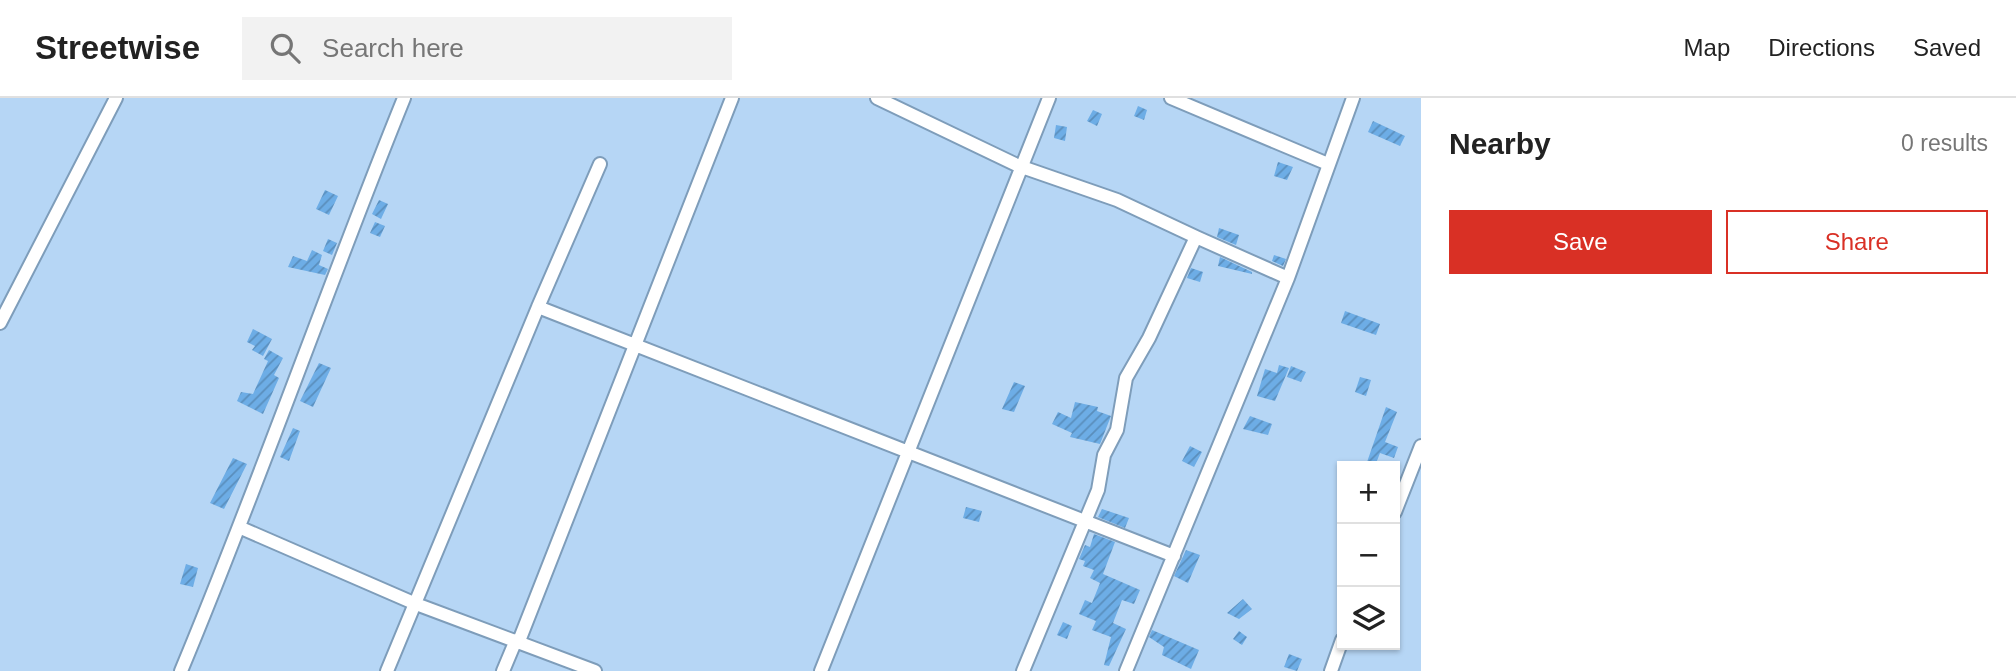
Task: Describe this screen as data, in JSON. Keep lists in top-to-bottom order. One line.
{"page":{"header":"Streetwise","search":"Search here","nav":["Map","Directions","Saved"],"heading":["Nearby","0 results"],"buttons":["Save","Share"],"map_buttons":["+","−"]}}
